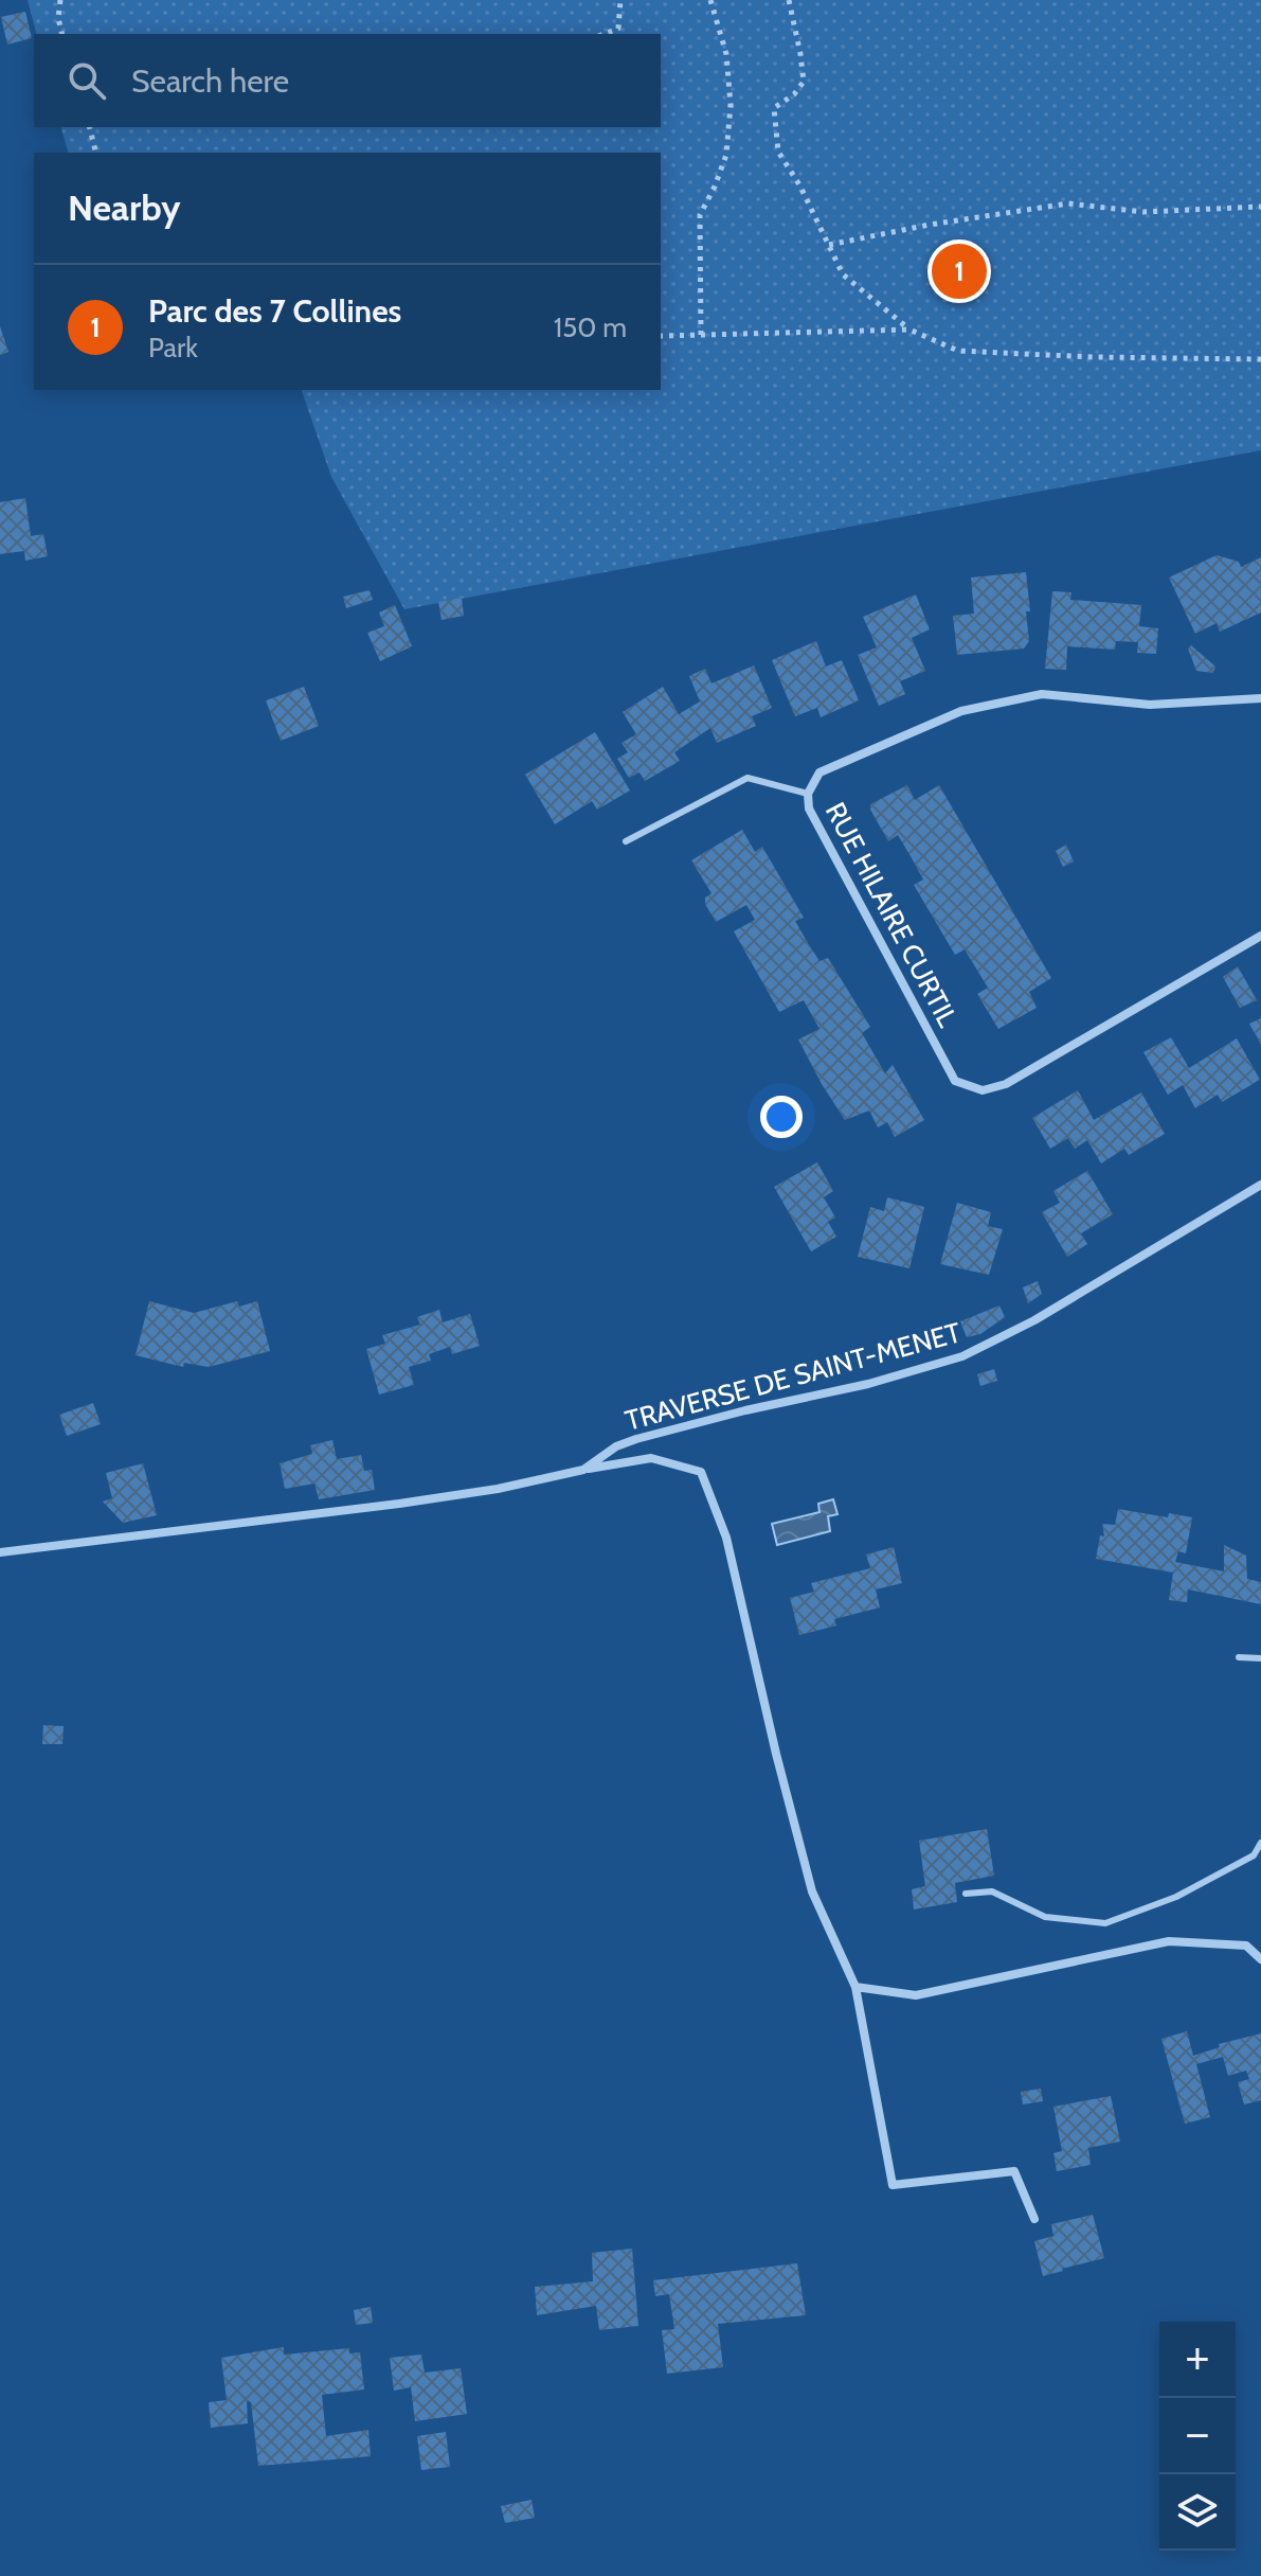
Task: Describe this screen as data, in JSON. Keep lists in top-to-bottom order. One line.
{"streets":{"street":["RUE HILAIRE CURTIL","TRAVERSE DE SAINT-MENET"]},"page":{"search":"Search here","heading":"Nearby","pins":"1","list":[{"mark":"1","name":"Parc des 7 Collines","note":"Park","value":"150 m"}],"map_buttons":["+","−"]}}
